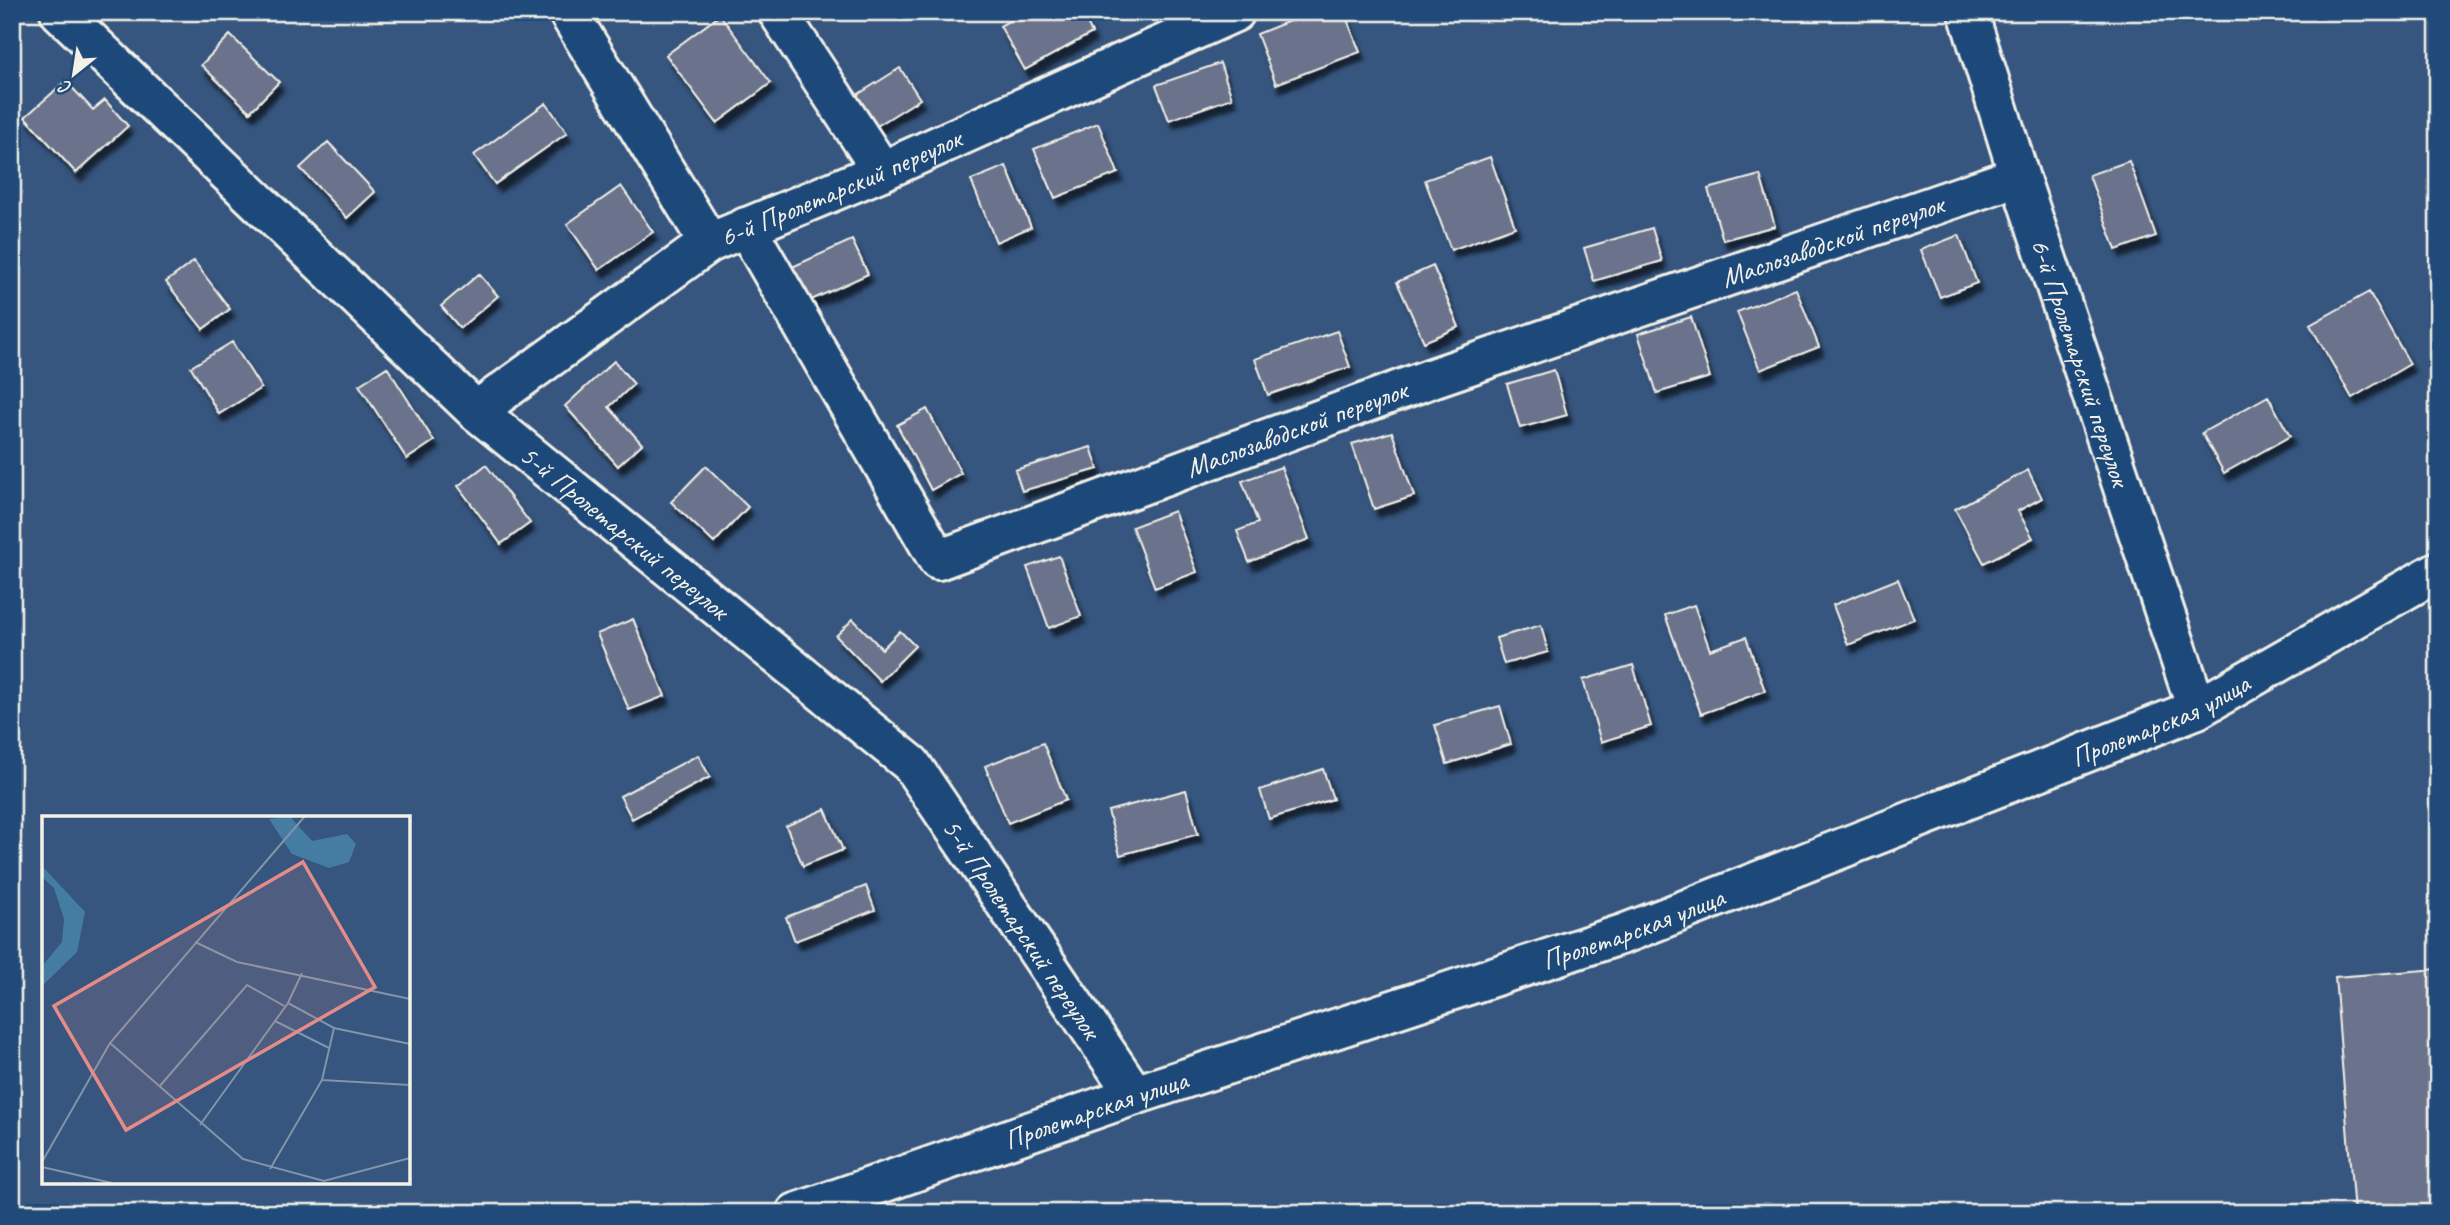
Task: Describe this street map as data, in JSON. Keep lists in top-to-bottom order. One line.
{"streets":{"street":["6-й Пролетарский переулок","Маслозаводской переулок","5-й Пролетарский переулок","Пролетарская улица"]},"crossings":[["6-й Пролетарский переулок","Маслозаводской переулок"],["6-й Пролетарский переулок","5-й Пролетарский переулок"],["6-й Пролетарский переулок","Пролетарская улица"],["5-й Пролетарский переулок","Пролетарская улица"]],"north":"bottom left"}
